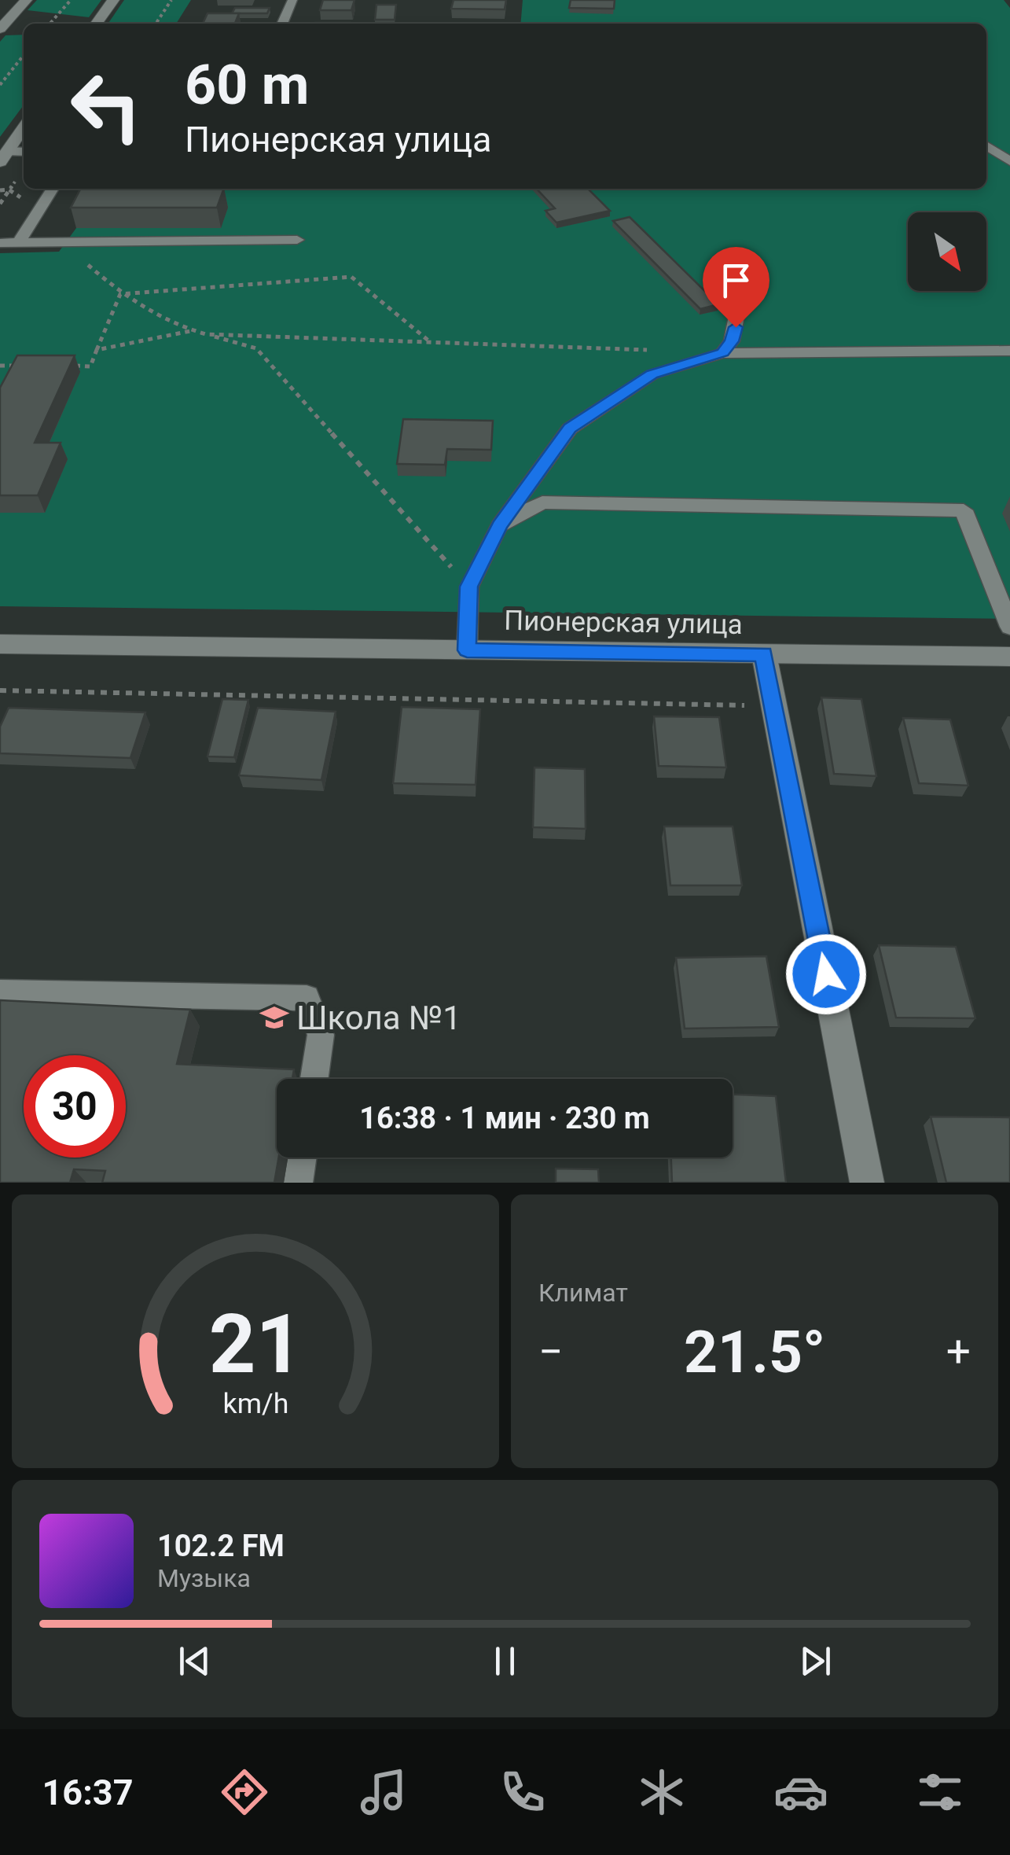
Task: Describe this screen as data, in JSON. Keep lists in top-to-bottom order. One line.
{"streets":{"street":["Пионерская улица"]},"places":{"school or university":["Школа №1"]},"north":"bottom right","page":{"turn":["60 m","Пионерская улица"],"limit":"30","trip":"16:38 · 1 мин · 230 m","tile":"Климат","heat":["−","21.5°","+"],"song":["102.2 FM","Музыка"],"tabs":"16:37","gauge":["21","km/h"]}}
